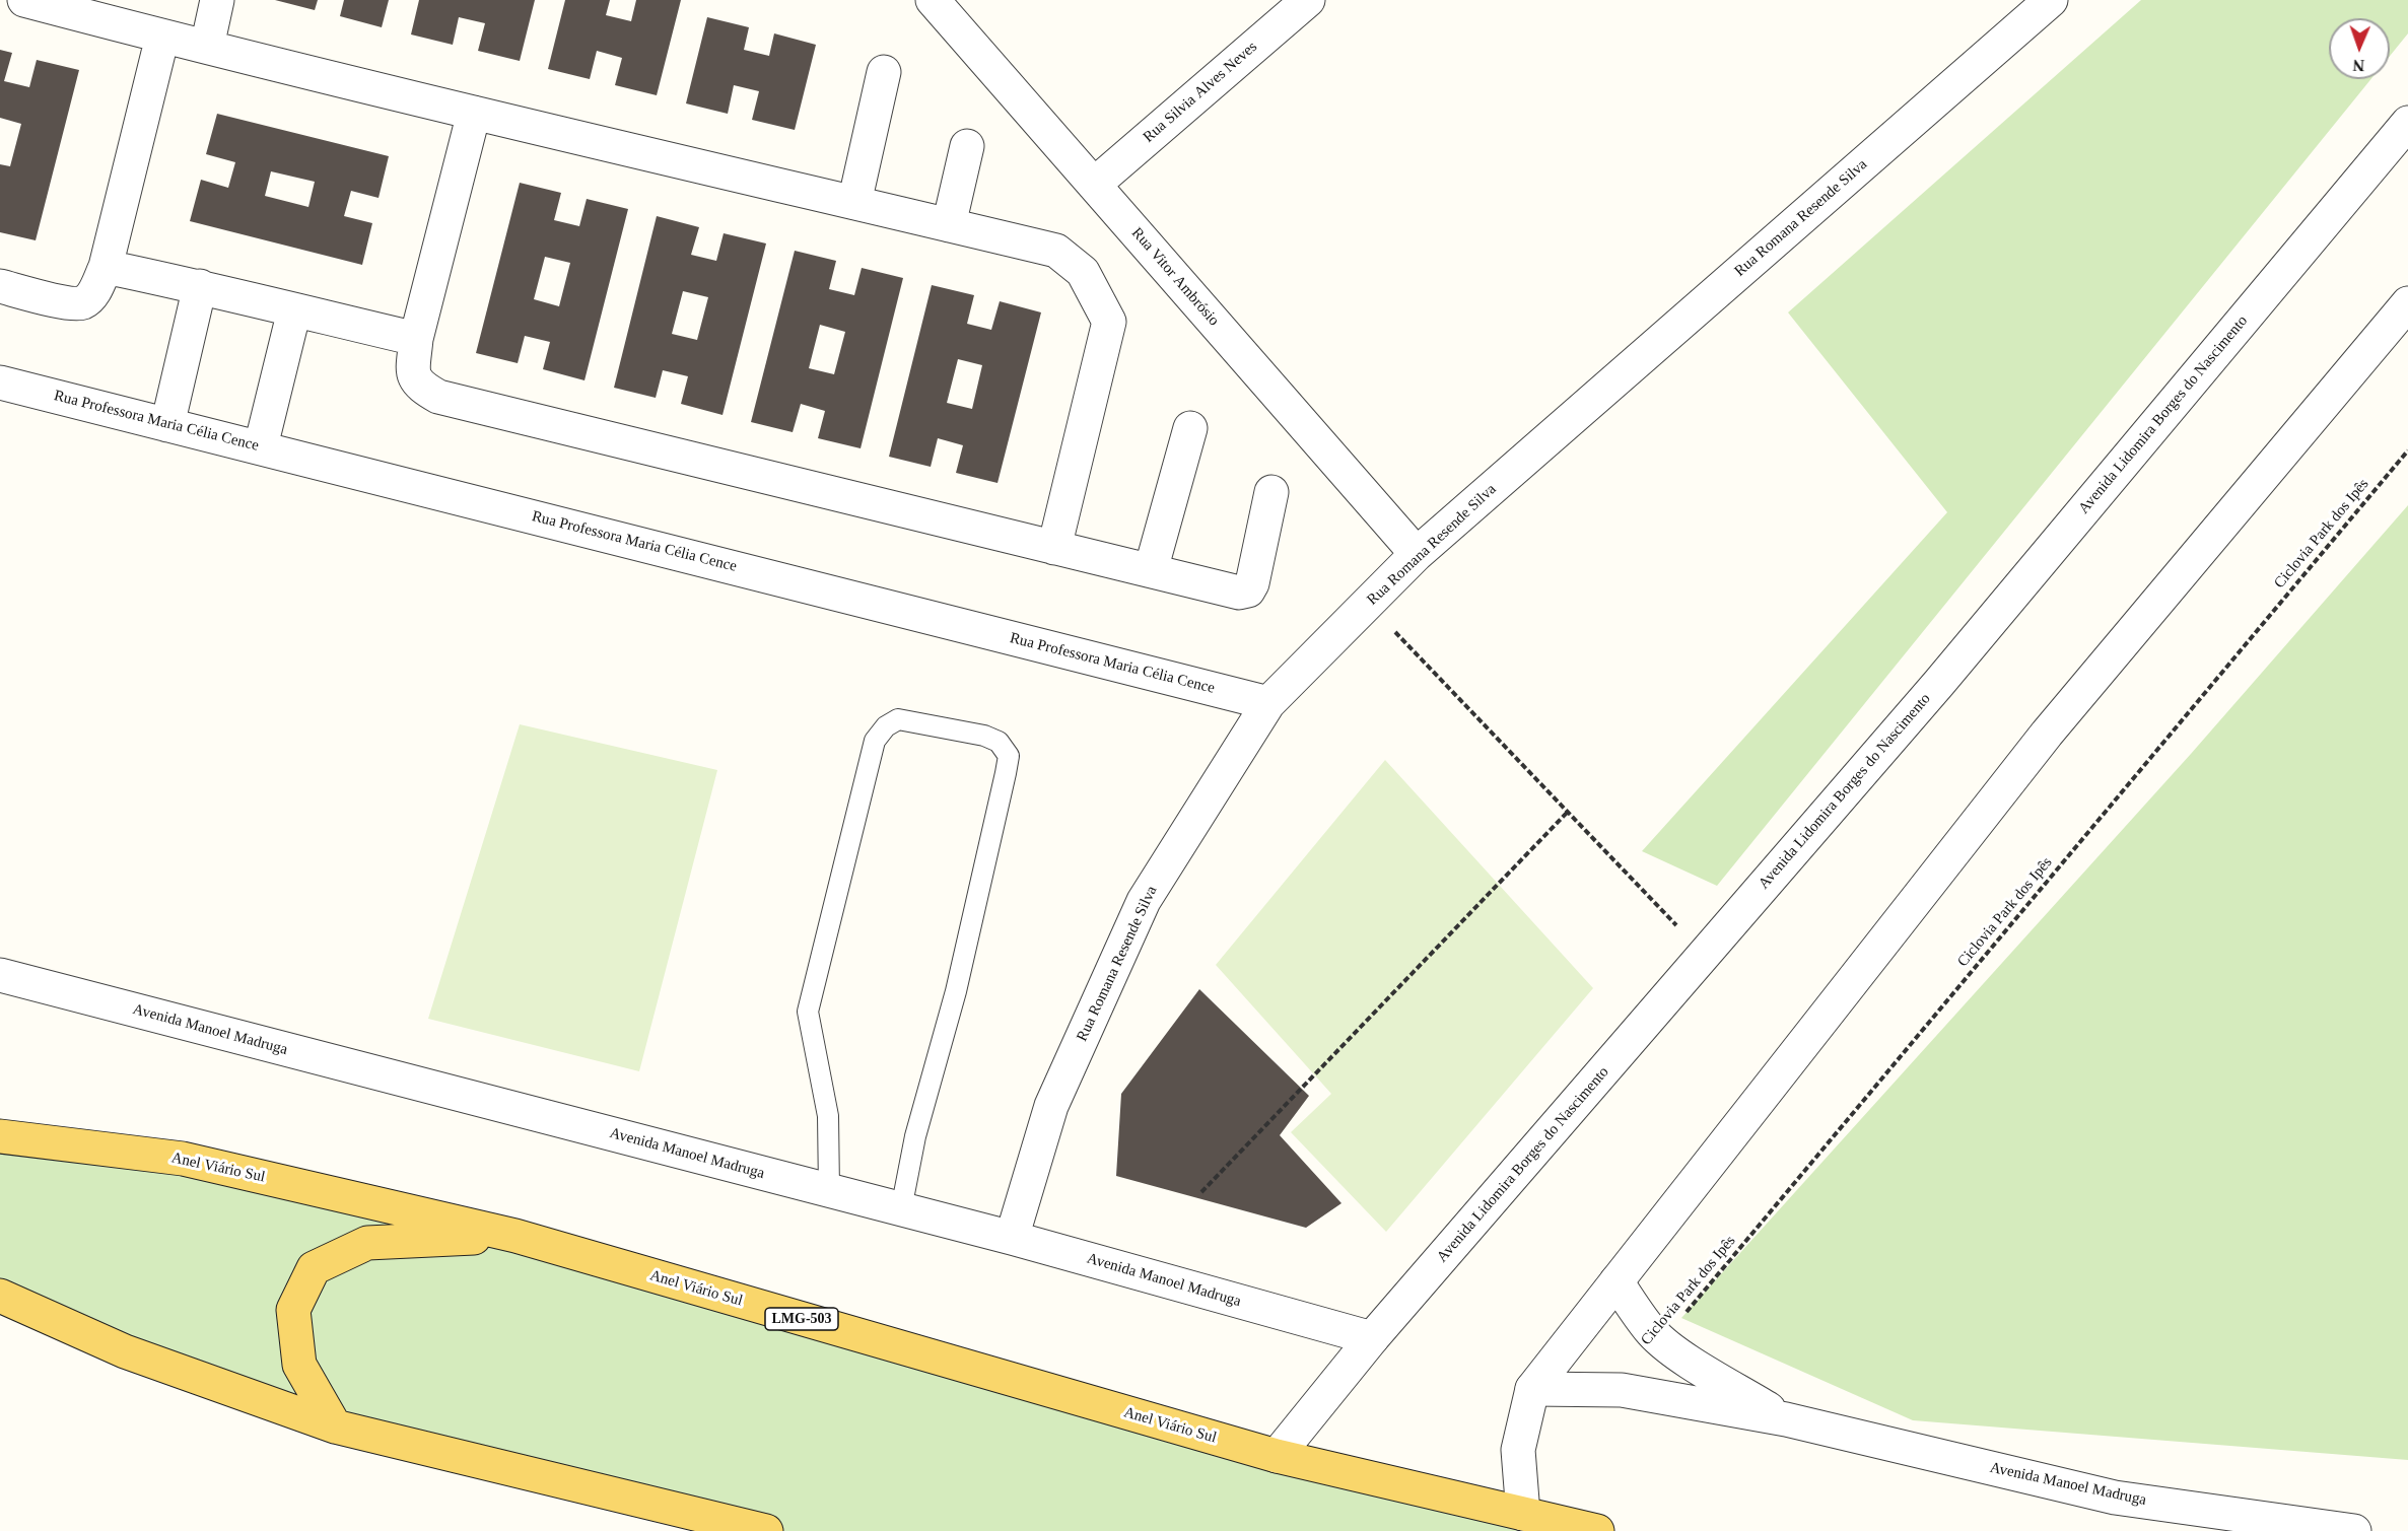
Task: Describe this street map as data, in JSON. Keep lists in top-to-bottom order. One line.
{"streets":{"main road":["Anel Viário Sul","LMG-503"],"street":["Rua Silvia Alves Neves","Rua Romana Resende Silva","Rua Vitor Ambrósio","Avenida Lidomira Borges do Nascimento","Rua Professora Maria Célia Cence","Avenida Manoel Madruga"],"path":["Ciclovia Park dos Ipês"]},"crossings":[["Rua Silvia Alves Neves","Rua Vitor Ambrósio"],["Rua Romana Resende Silva","Rua Vitor Ambrósio"],["Rua Romana Resende Silva","Rua Professora Maria Célia Cence"],["Rua Romana Resende Silva","Avenida Manoel Madruga"],["Avenida Lidomira Borges do Nascimento","Avenida Manoel Madruga"],["Avenida Lidomira Borges do Nascimento","Anel Viário Sul"],["Ciclovia Park dos Ipês","Avenida Manoel Madruga"]],"north":"bottom"}
